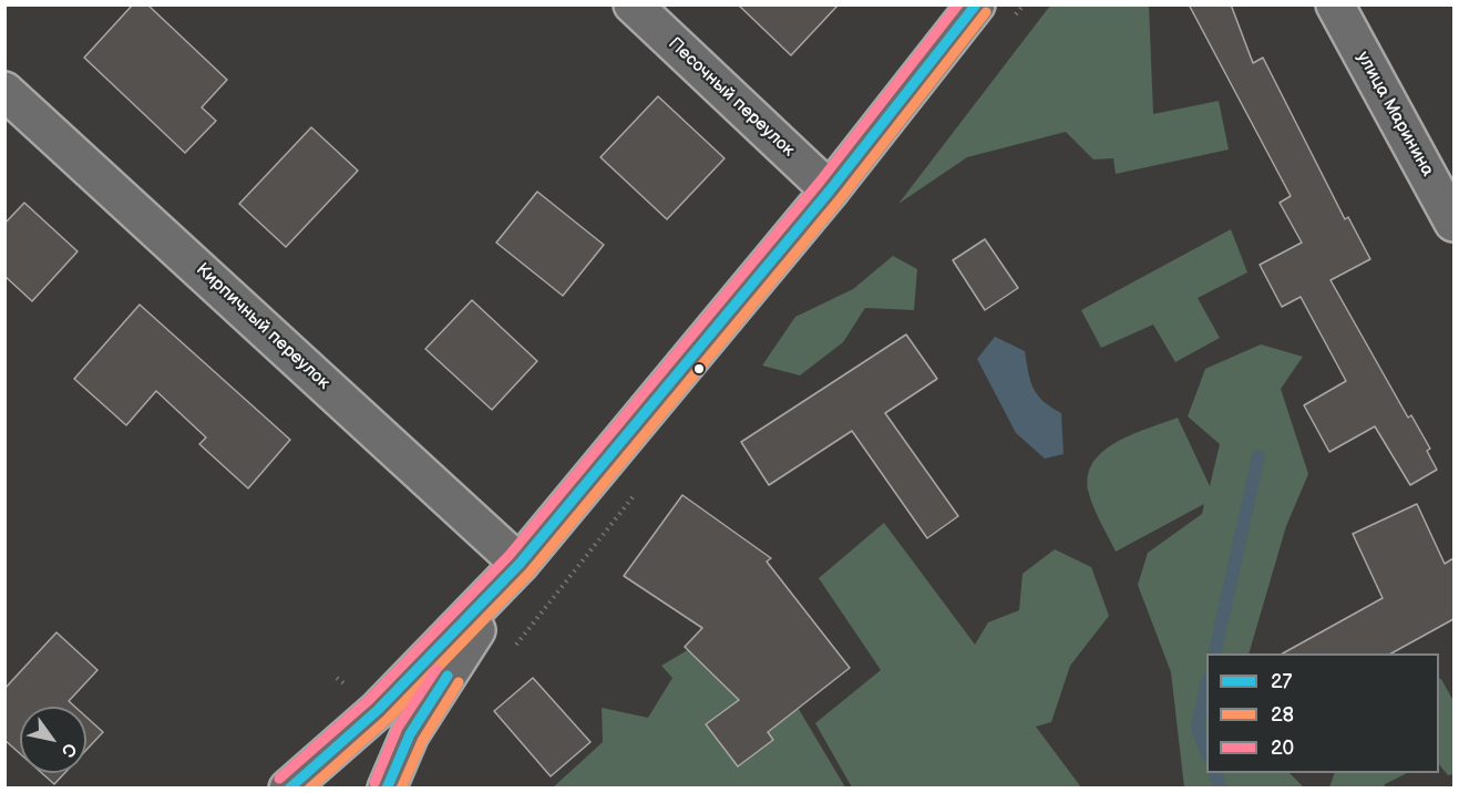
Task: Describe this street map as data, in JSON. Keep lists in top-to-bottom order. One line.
{"streets":{"main road":["Песочный переулок","улица Маринина","Кирпичный переулок"]},"lines":["transit line 27","transit line 20","transit line 28"],"legend":["27","28","20"],"north":"bottom right"}
